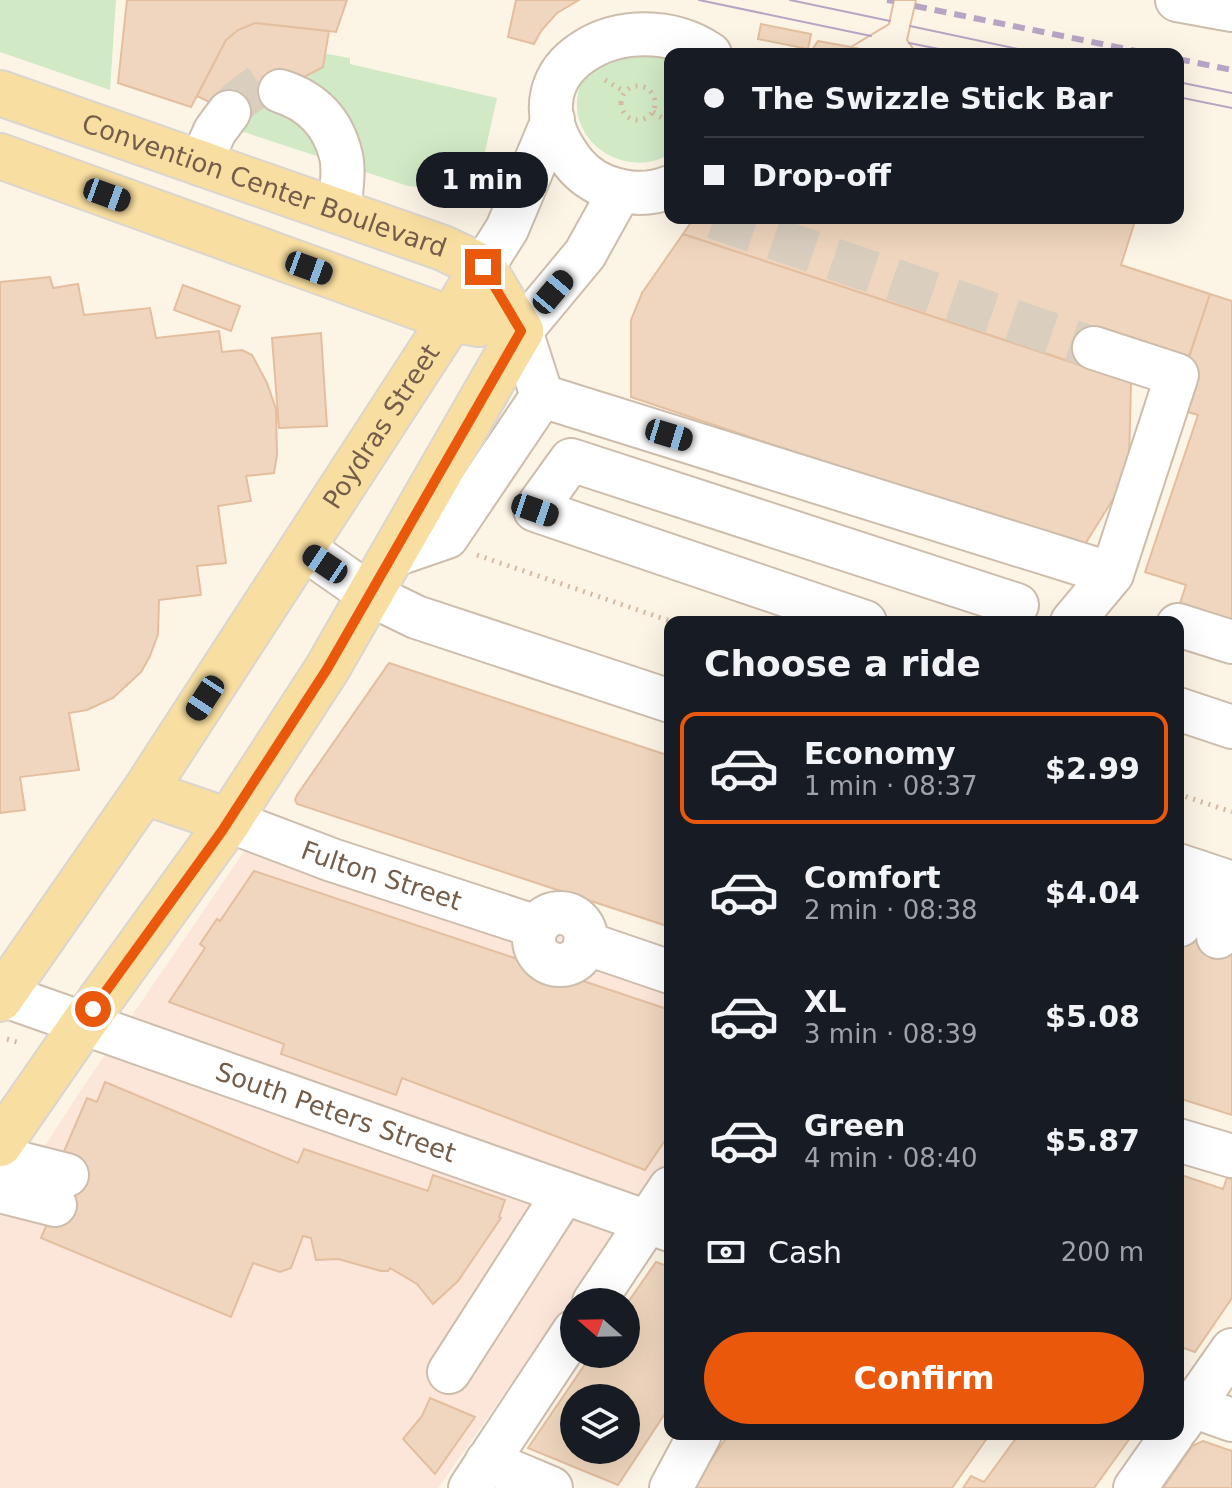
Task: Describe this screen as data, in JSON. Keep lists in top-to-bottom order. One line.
{"streets":{"main road":["Convention Center Boulevard","Poydras Street"],"street":["Fulton Street","South Peters Street"]},"crossings":[["Convention Center Boulevard","Poydras Street"],["Poydras Street","Fulton Street"],["Poydras Street","South Peters Street"]],"north":"left","page":{"banner":["The Swizzle Stick Bar","Drop-off"],"bubble":"1 min","heading":"Choose a ride","list":[{"name":"Economy","note":"1 min · 08:37","value":"$2.99"},{"name":"Comfort","note":"2 min · 08:38","value":"$4.04"},{"name":"XL","note":"3 min · 08:39","value":"$5.08"},{"name":"Green","note":"4 min · 08:40","value":"$5.87"}],"pay":["Cash","200 m"],"buttons":"Confirm"}}
